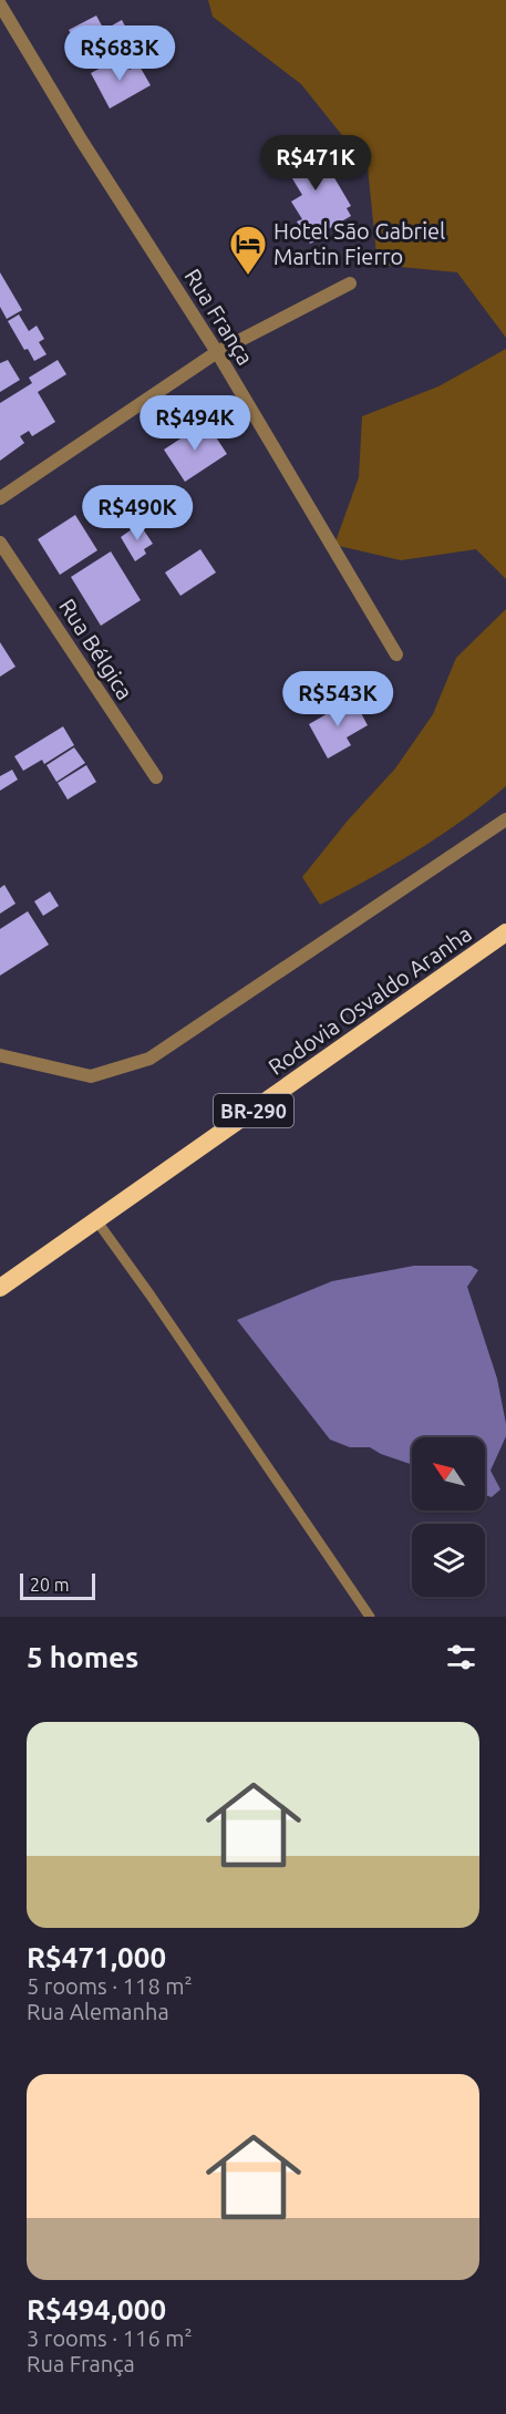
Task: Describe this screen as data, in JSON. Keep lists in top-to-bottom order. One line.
{"streets":{"highway":["Rodovia Osvaldo Aranha","BR-290"],"street":["Rua França","Rua Bélgica"]},"places":{"hotel":["Hotel São Gabriel Martin Fierro"]},"scale_bar":"20 m","north":"top left","page":{"price":["R$683K","R$471K","R$494K","R$490K","R$543K"],"scale":"20 m","heading":"5 homes","list":[{"name":"R$471,000","note":"5 rooms · 118 m² · Rua Alemanha"},{"name":"R$494,000","note":"3 rooms · 116 m² · Rua França"}]}}
